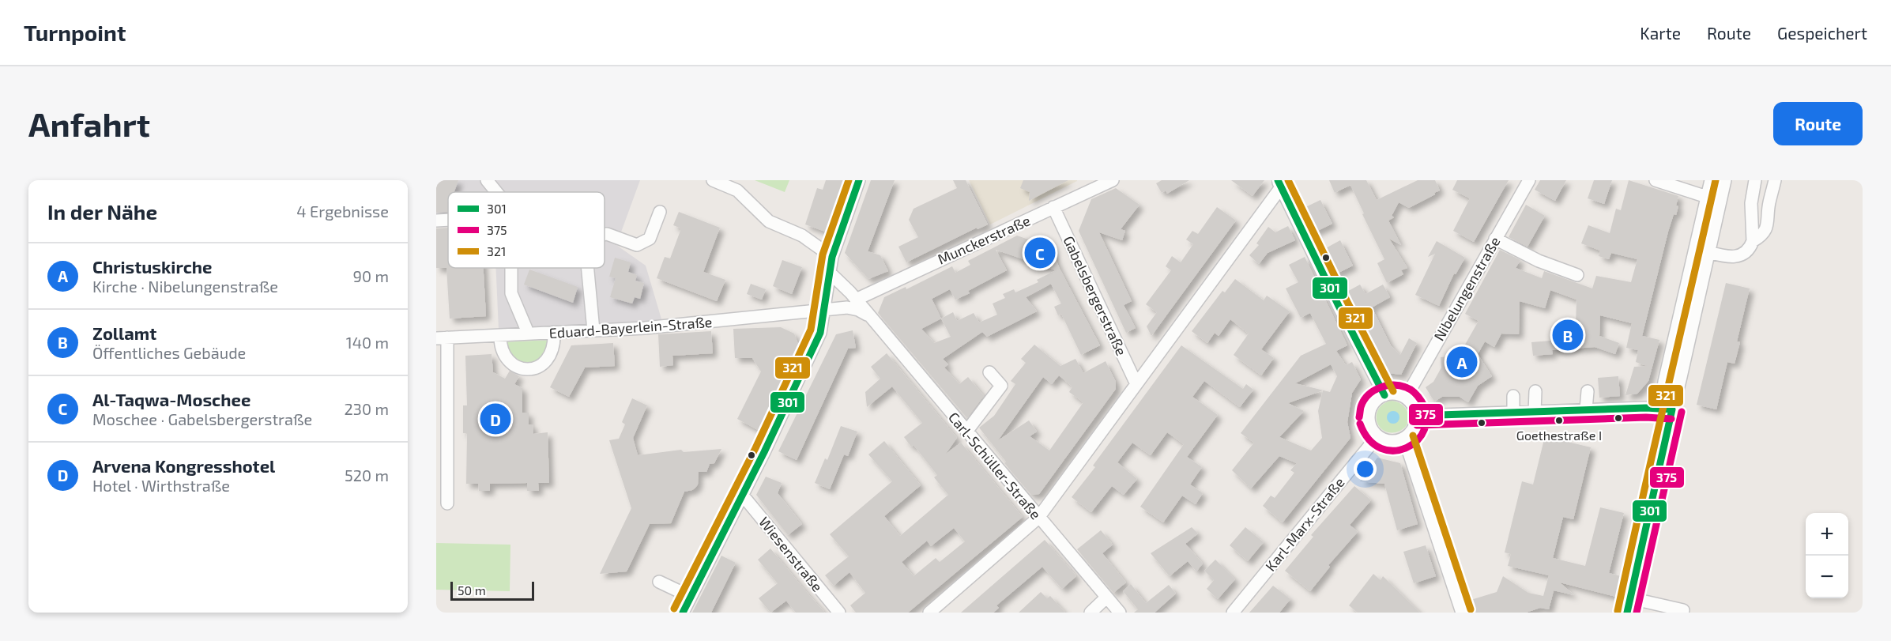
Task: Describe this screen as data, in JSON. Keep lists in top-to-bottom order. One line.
{"streets":{"street":["Munckerstraße","Nibelungenstraße","Gabelsbergerstraße","Eduard-Bayerlein-Straße","Carl-Schüller-Straße","Karl-Marx-Straße","Wiesenstraße"]},"crossings":[["Munckerstraße","Gabelsbergerstraße"],["Munckerstraße","Carl-Schüller-Straße"],["Nibelungenstraße","Karl-Marx-Straße"],["Eduard-Bayerlein-Straße","Carl-Schüller-Straße"]],"places":["Goethestraße I"],"lines":["transit line 301","transit line 321","transit line 375"],"legend":["301","375","321"],"scale_bar":"50 m","page":{"header":"Turnpoint","nav":["Karte","Route","Gespeichert"],"buttons":"Route","title":"Anfahrt","heading":["In der Nähe","4 Ergebnisse"],"pins":["C","B","A","D"],"list":[{"mark":"A","name":"Christuskirche","note":"Kirche · Nibelungenstraße","value":"90 m"},{"mark":"B","name":"Zollamt","note":"Öffentliches Gebäude","value":"140 m"},{"mark":"C","name":"Al-Taqwa-Moschee","note":"Moschee · Gabelsbergerstraße","value":"230 m"},{"mark":"D","name":"Arvena Kongresshotel","note":"Hotel · Wirthstraße","value":"520 m"}],"map_buttons":["+","−"],"scale":"50 m"}}
